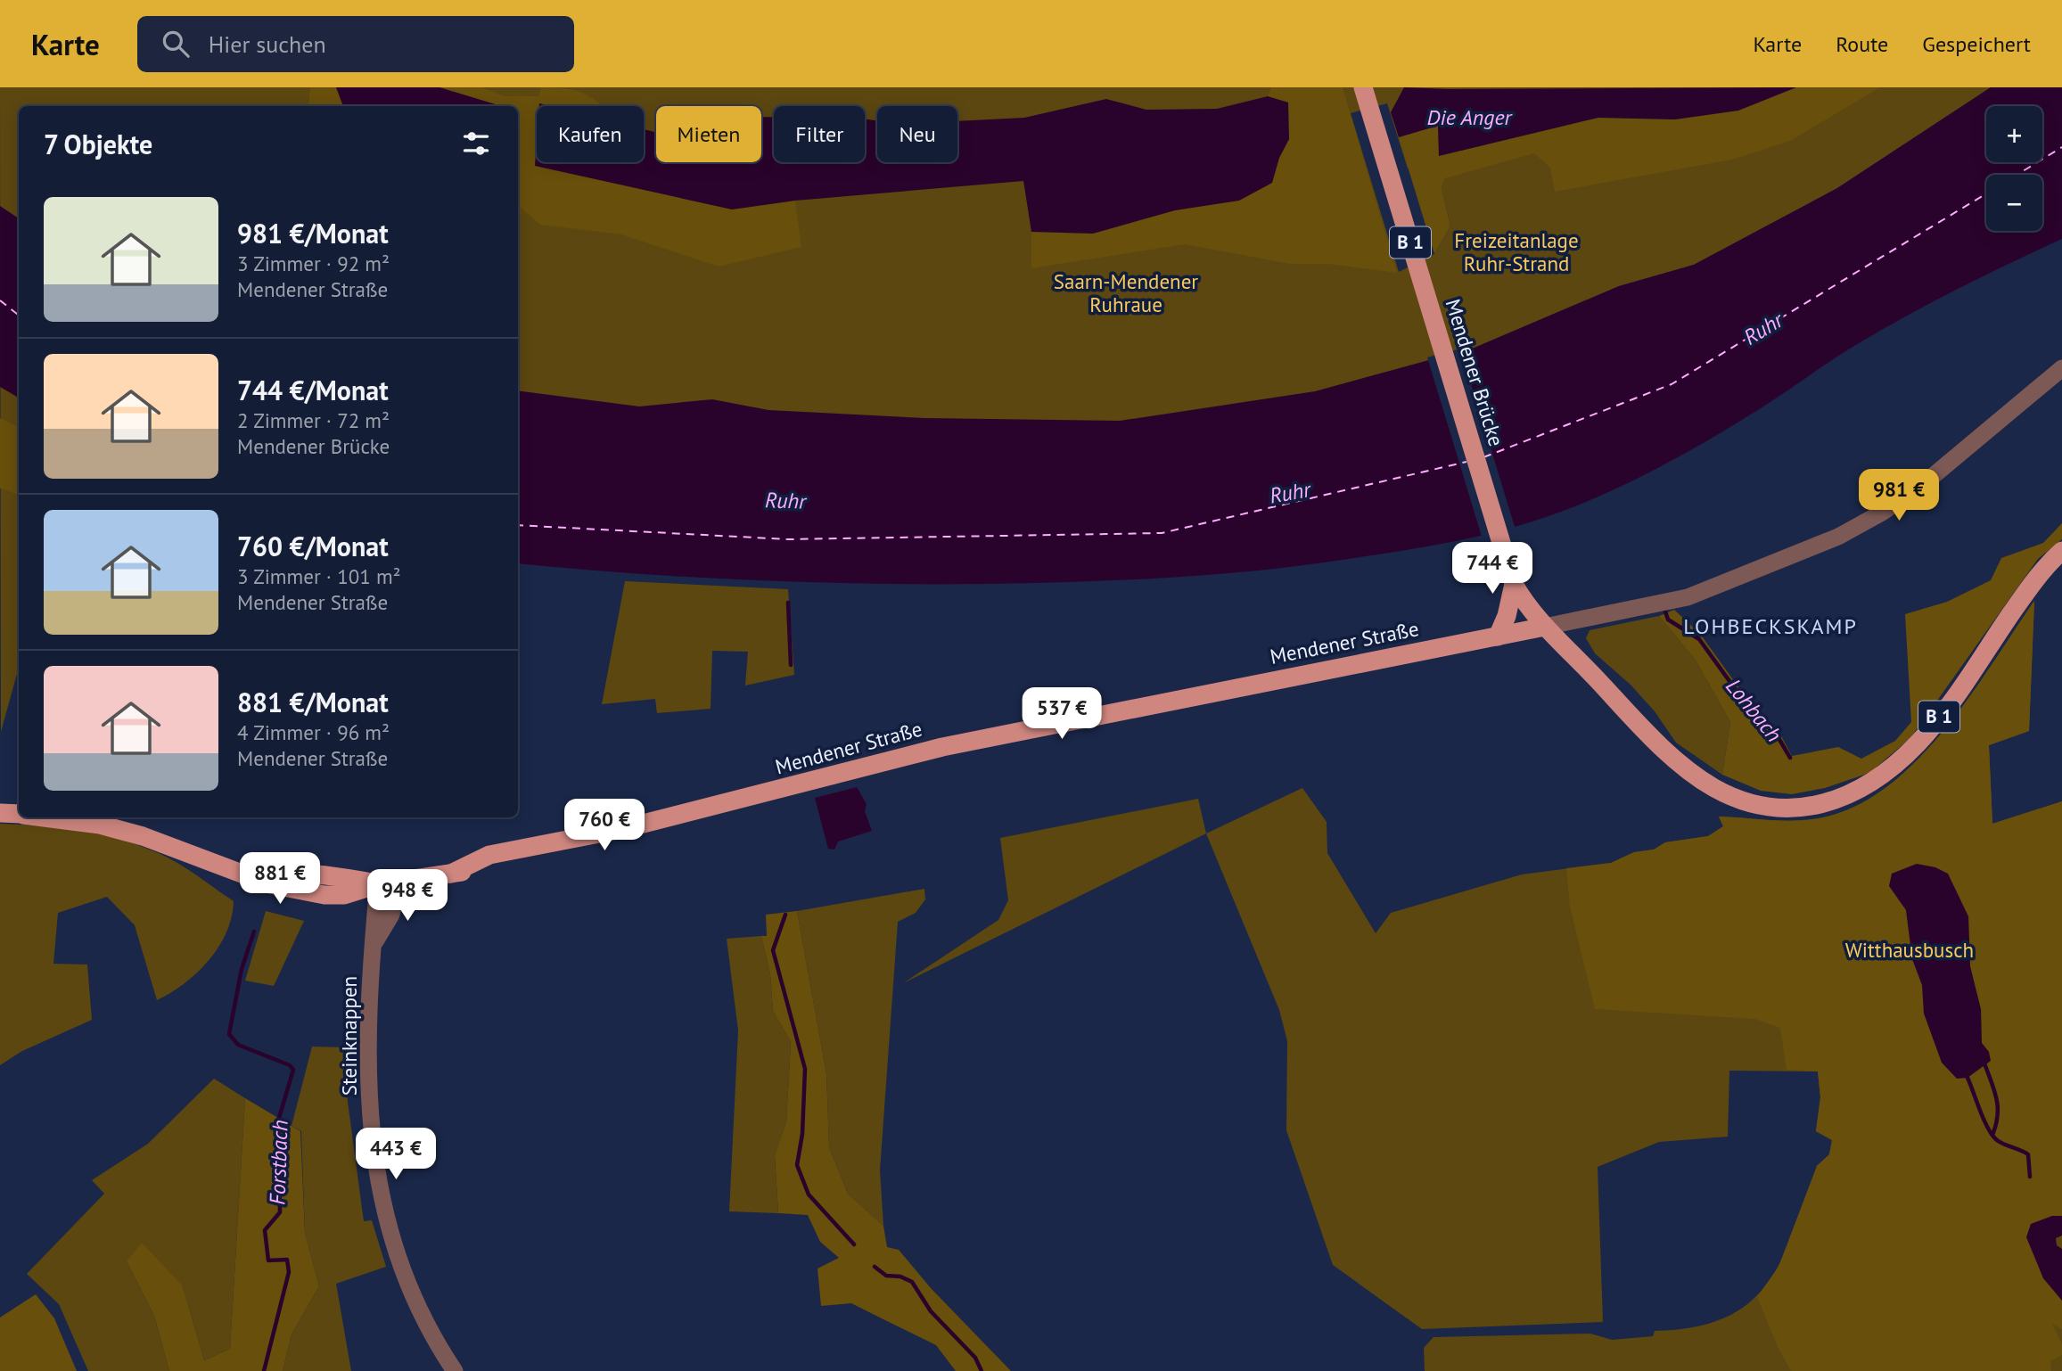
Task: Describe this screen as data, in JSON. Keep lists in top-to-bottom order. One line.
{"streets":{"main road":["B 1","Mendener Brücke","Mendener Straße"],"street":["Steinknappen"]},"crossings":[["B 1","Mendener Brücke"],["B 1","Mendener Straße"],["Mendener Brücke","Mendener Straße"],["Mendener Straße","Steinknappen"]],"districts":["LOHBECKSKAMP"],"water":["Die Anger","Ruhr","Lohbach","Forstbach"],"parks":["Freizeitanlage Ruhr-Strand","Saarn-Mendener Ruhraue","Witthausbusch"],"page":{"header":"Karte","search":"Hier suchen","nav":["Karte","Route","Gespeichert"],"map_buttons":["+","−"],"chip":["Kaufen","Mieten","Filter","Neu"],"heading":"7 Objekte","list":[{"name":"981 €/Monat","note":"3 Zimmer · 92 m² · Mendener Straße"},{"name":"744 €/Monat","note":"2 Zimmer · 72 m² · Mendener Brücke"},{"name":"760 €/Monat","note":"3 Zimmer · 101 m² · Mendener Straße"},{"name":"881 €/Monat","note":"4 Zimmer · 96 m² · Mendener Straße"}],"price":["981 €","744 €","537 €","760 €","881 €","948 €","443 €"]}}
